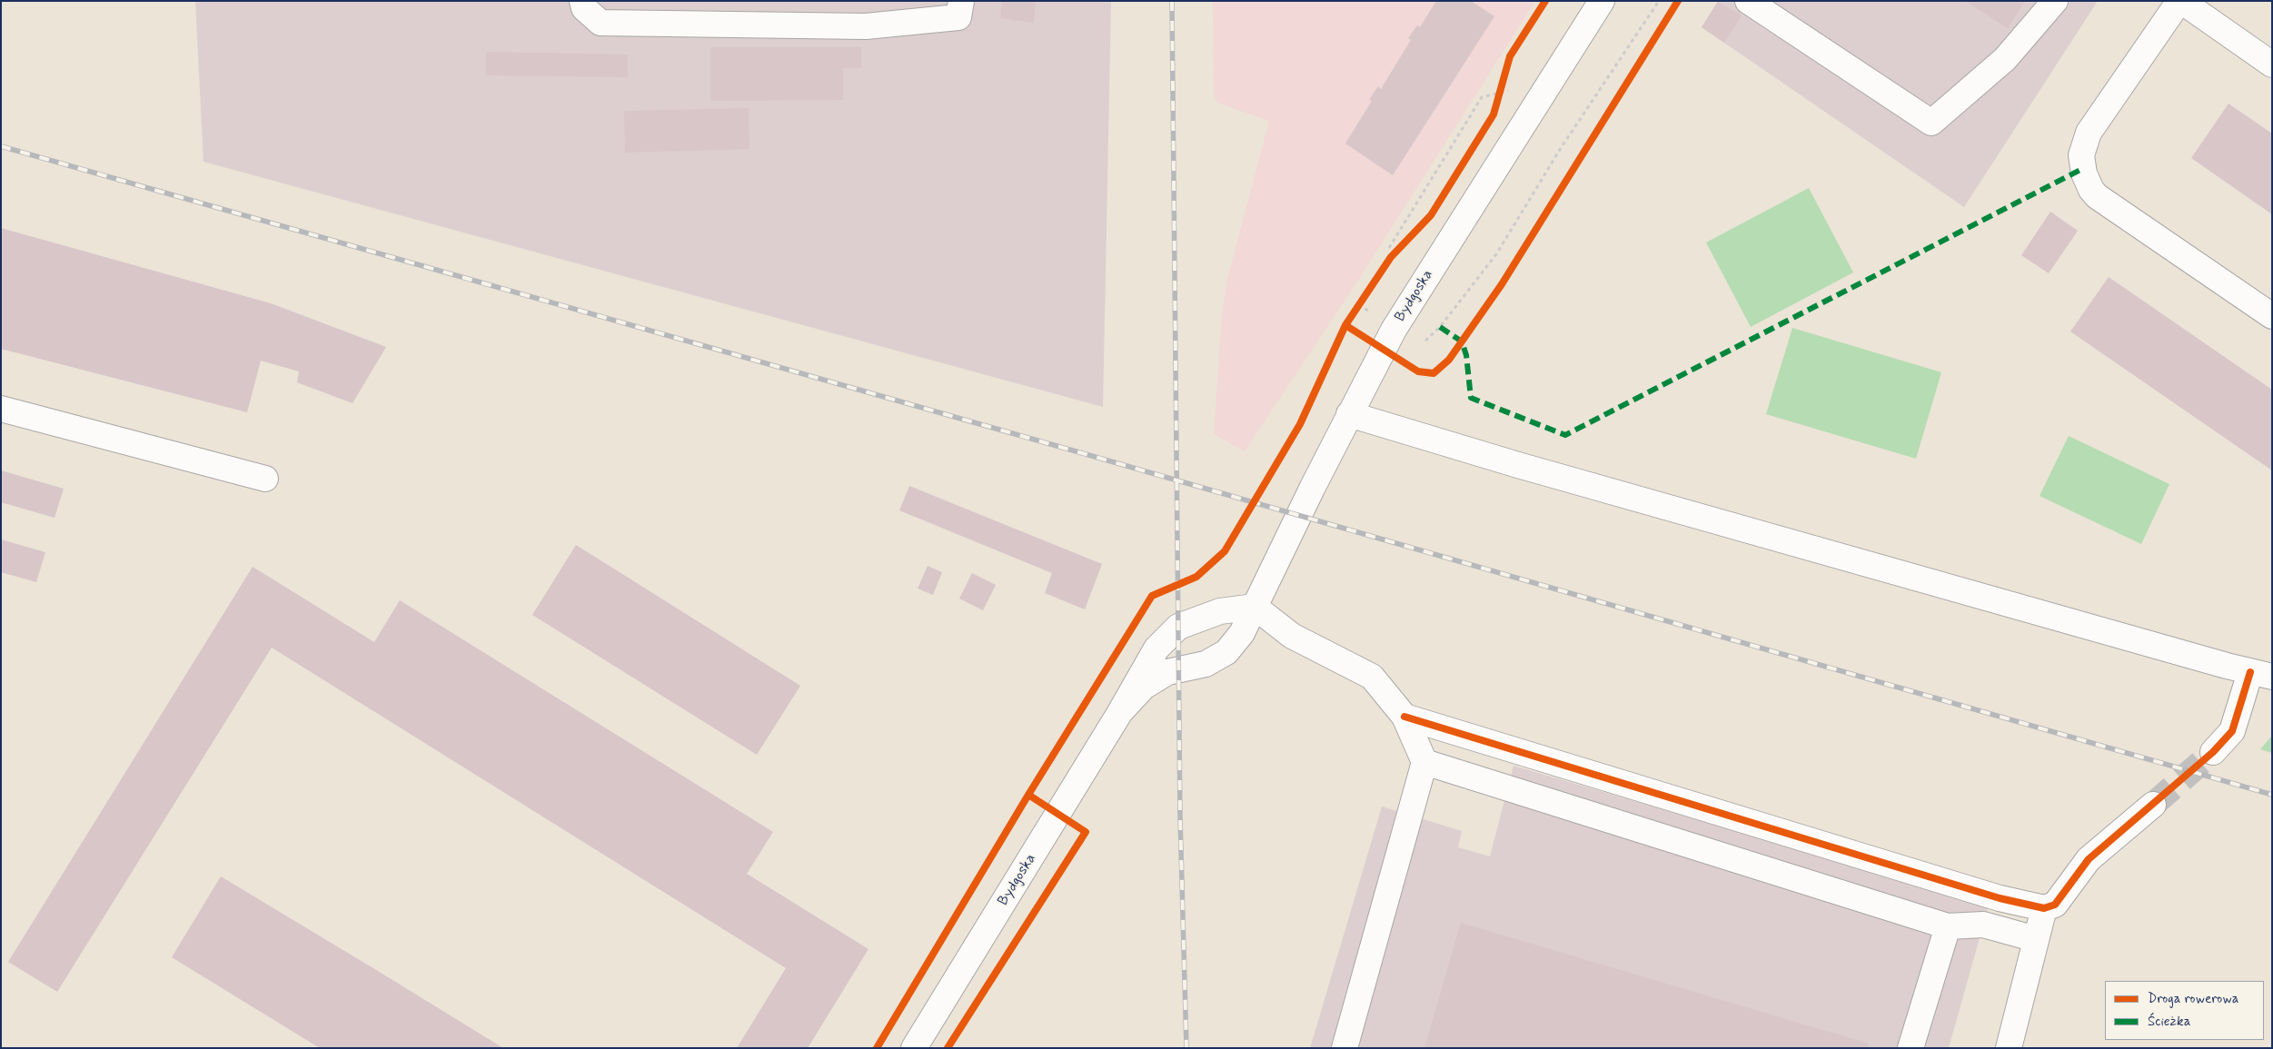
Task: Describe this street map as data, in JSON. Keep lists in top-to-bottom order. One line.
{"streets":{"street":["Bydgoska"]},"legend":["Droga rowerowa","Ścieżka"]}
